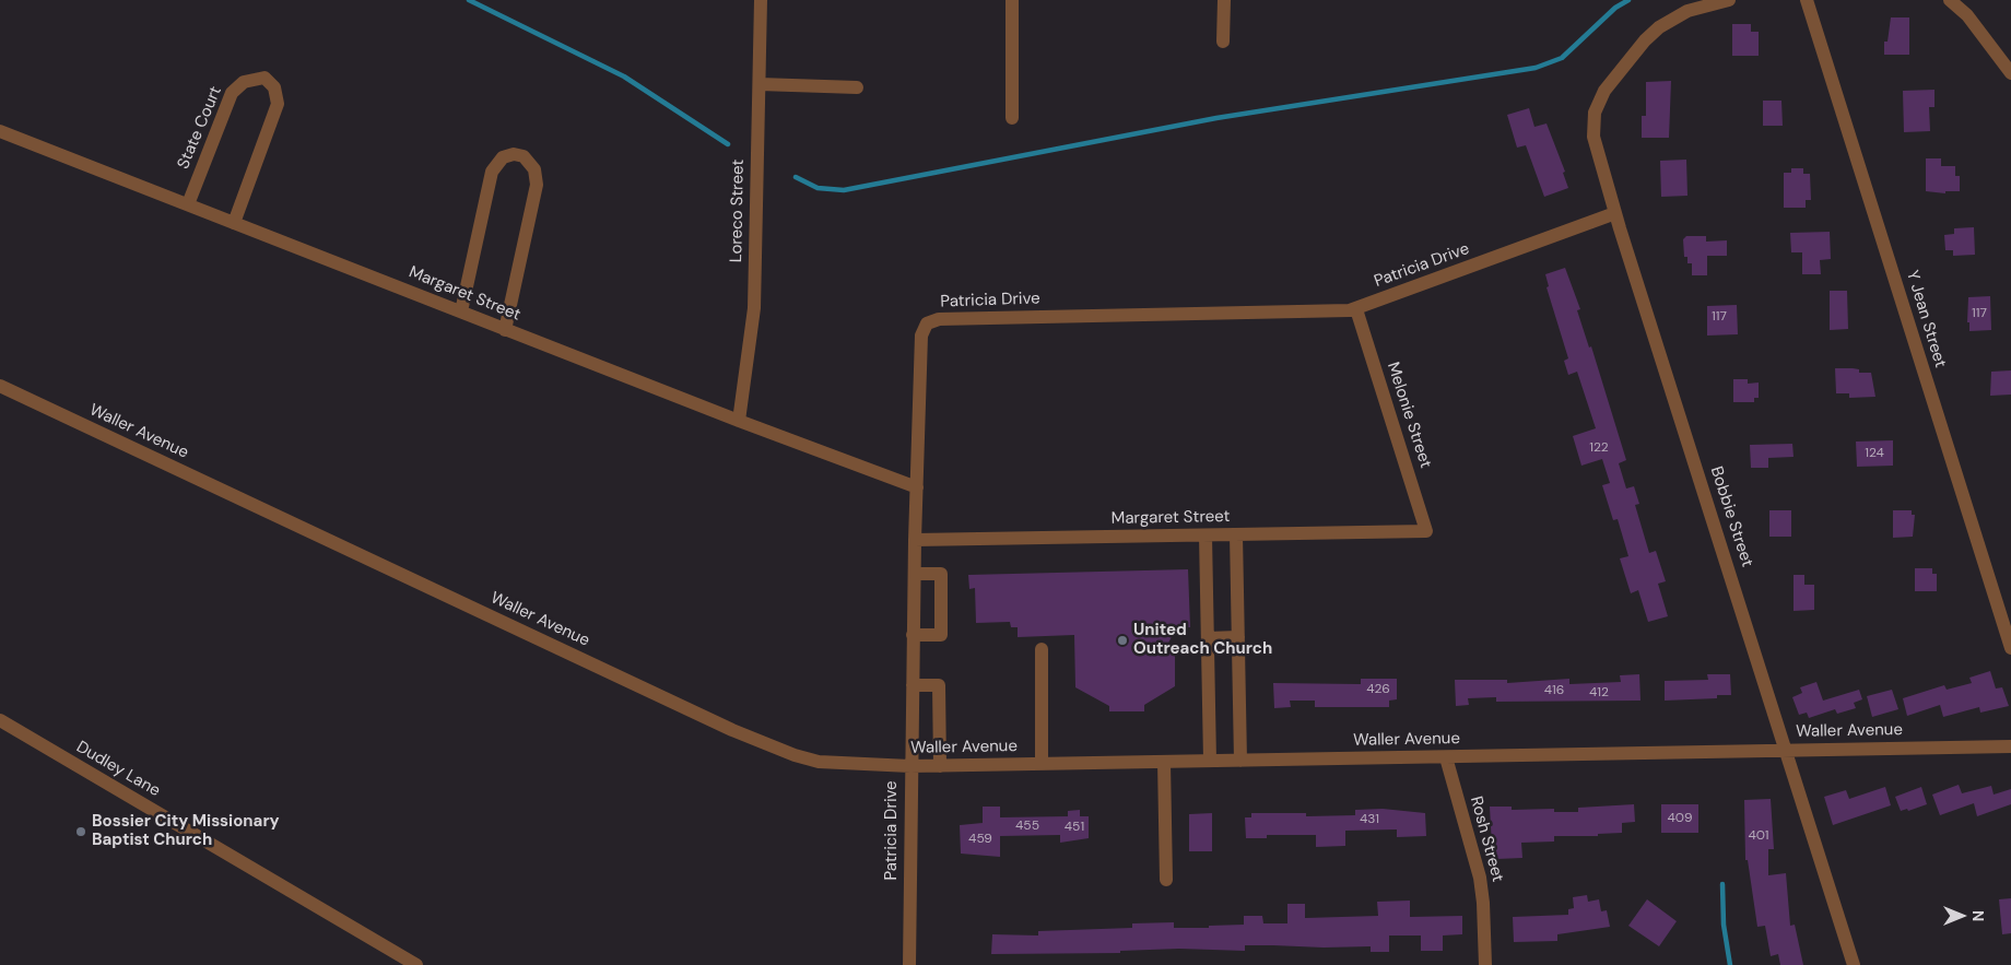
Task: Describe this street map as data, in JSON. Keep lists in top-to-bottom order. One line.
{"streets":{"street":["State Court","Loreco Street","Patricia Drive","Margaret Street","Y Jean Street","Melonie Street","Waller Avenue","Bobbie Street","Dudley Lane","Rosh Street"]},"crossings":[["State Court","Margaret Street"],["Loreco Street","Margaret Street"],["Patricia Drive","Margaret Street"],["Patricia Drive","Melonie Street"],["Patricia Drive","Waller Avenue"],["Patricia Drive","Bobbie Street"],["Margaret Street","Melonie Street"],["Waller Avenue","Bobbie Street"],["Waller Avenue","Rosh Street"]],"places":["United Outreach Church","Bossier City Missionary Baptist Church"],"house_numbers":["117","117","122","124","426","416","412","409","431","455","451","401","459"],"north":"right"}
